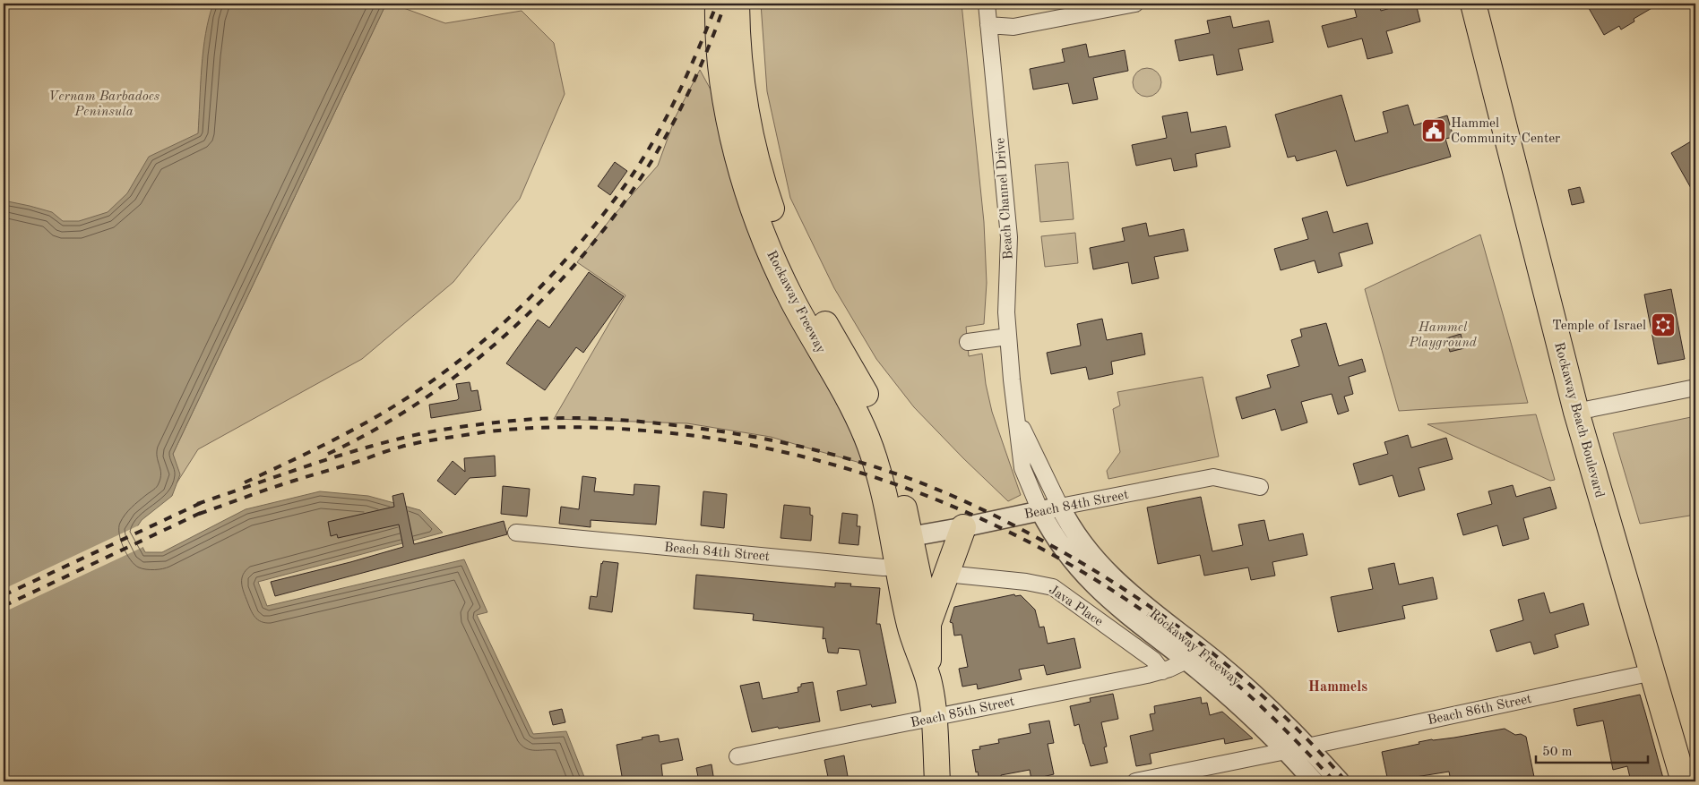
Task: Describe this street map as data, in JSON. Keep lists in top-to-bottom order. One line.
{"streets":{"main road":["Rockaway Freeway","Rockaway Beach Boulevard"],"street":["Beach Channel Drive","Beach 84th Street","Java Place","Beach 86th Street","Beach 85th Street"]},"crossings":[["Beach Channel Drive","Rockaway Freeway"],["Beach Channel Drive","Beach 84th Street"],["Rockaway Freeway","Beach 84th Street"],["Rockaway Freeway","Beach 86th Street"],["Rockaway Freeway","Beach 85th Street"],["Rockaway Beach Boulevard","Beach 86th Street"],["Java Place","Beach 85th Street"]],"districts":["Hammels"],"parks":["Vernam Barbadoes Peninsula","Hammel Playground"],"places":{"public building":["Hammel Community Center"],"synagogue":["Temple of Israel"]},"scale_bar":"50 m"}
